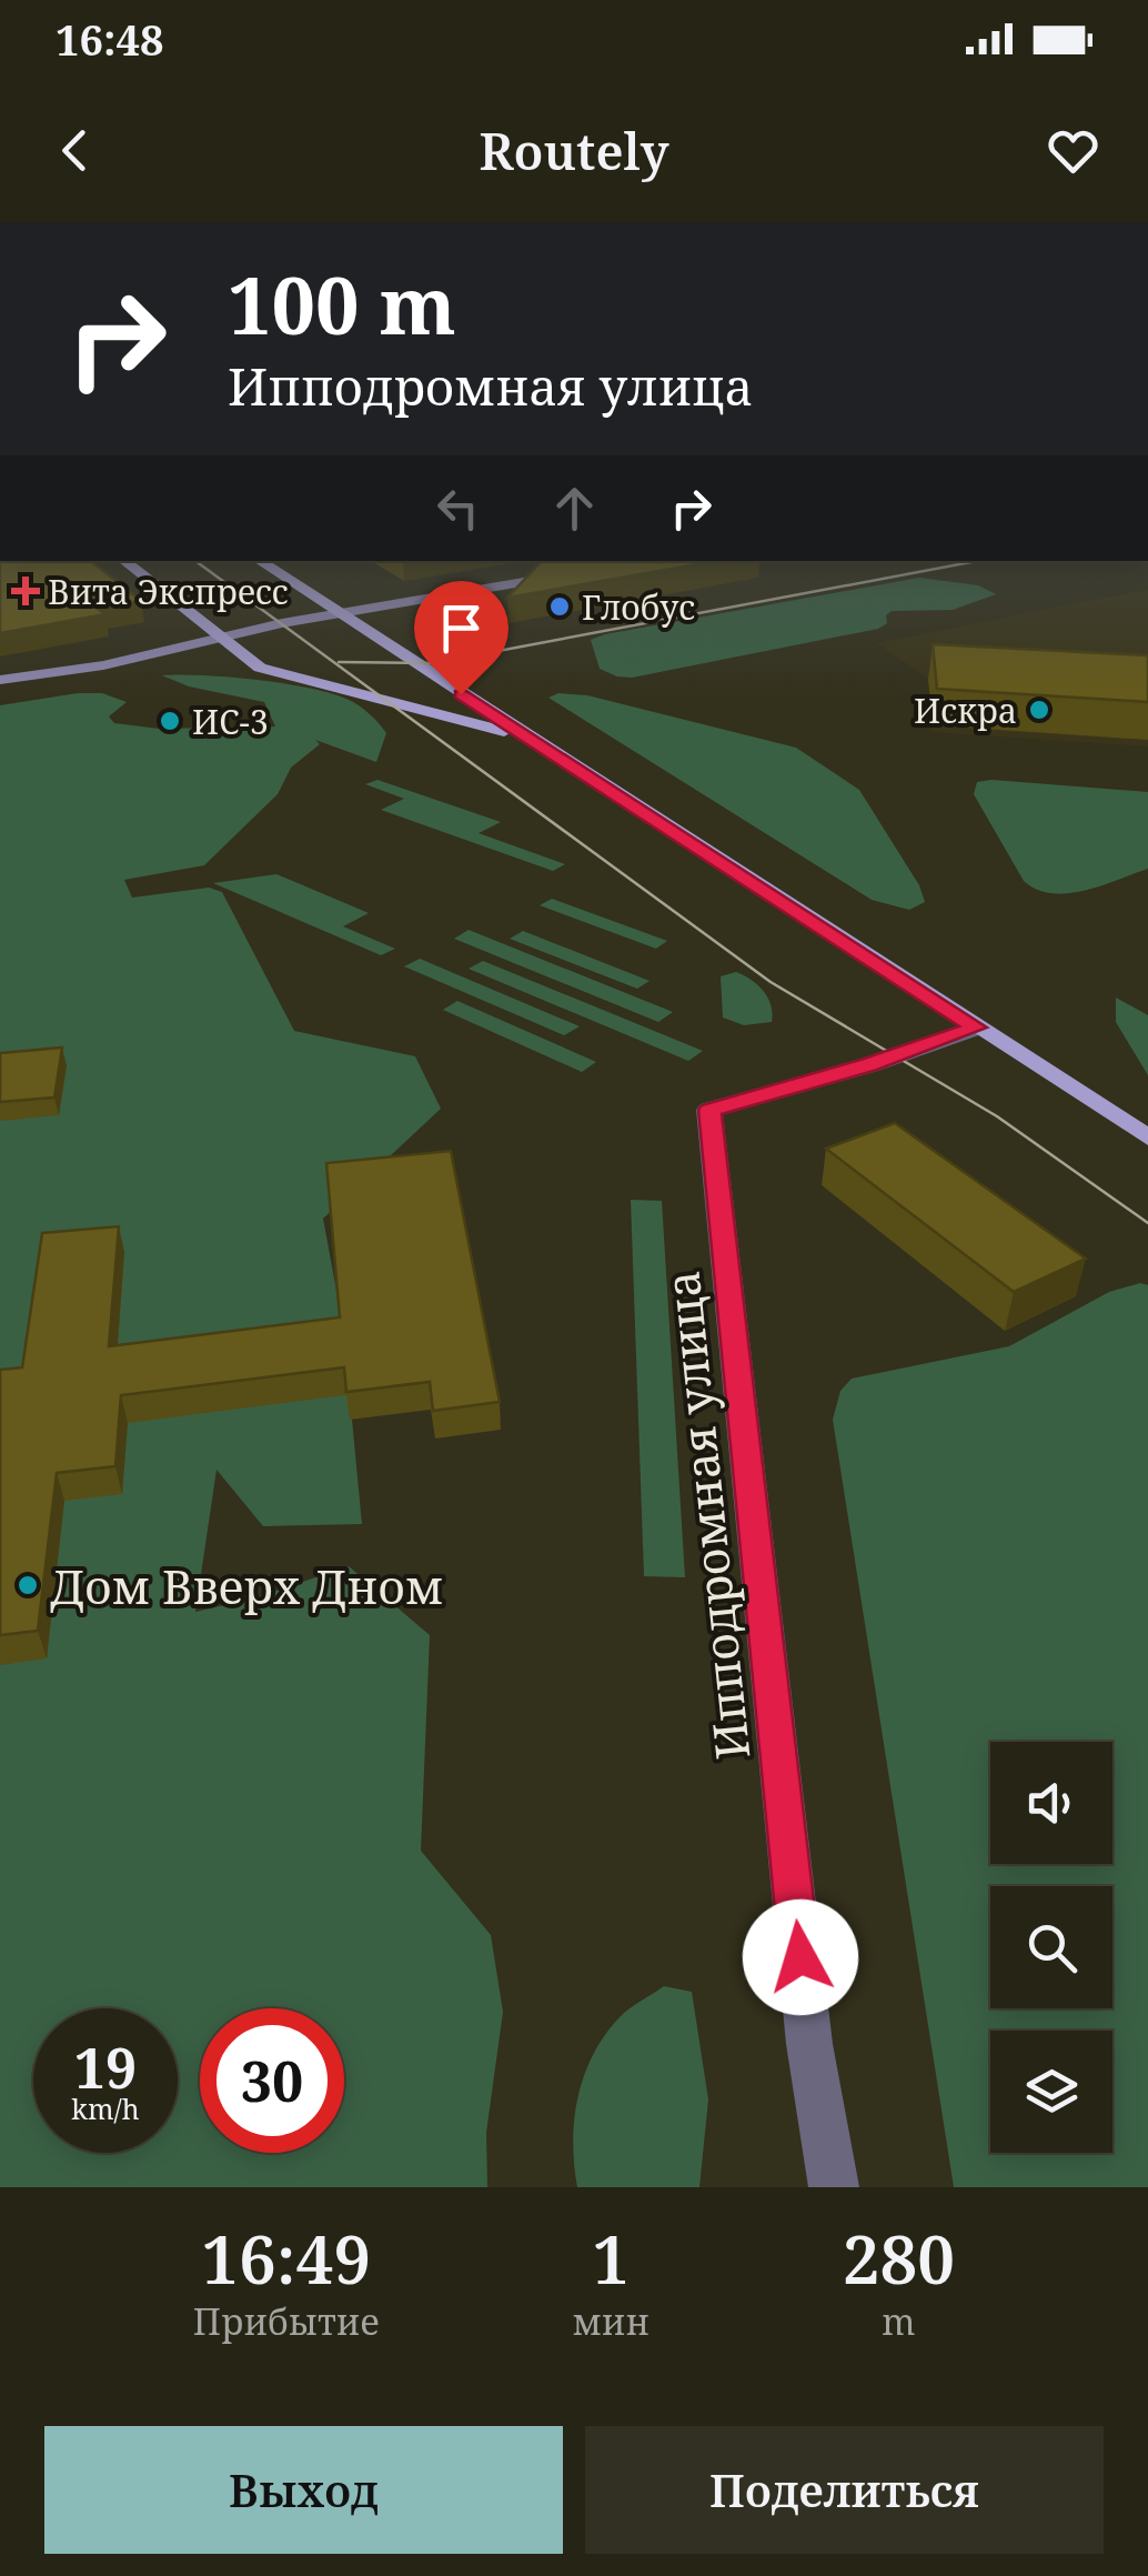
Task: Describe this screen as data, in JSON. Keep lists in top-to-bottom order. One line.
{"streets":{"street":["Ипподромная улица"]},"places":{"health":["Вита Экспресс"],"other":["Глобус","Искра","ИС-3","Дом Вверх Дном"]},"page":{"status":"16:48","header":"Routely","turn":["100 m","Ипподромная улица"],"speed":"19 km/h","limit":"30","eta":["16:49","Прибытие","1","мин","280","m"],"buttons":["Выход","Поделиться"]}}
